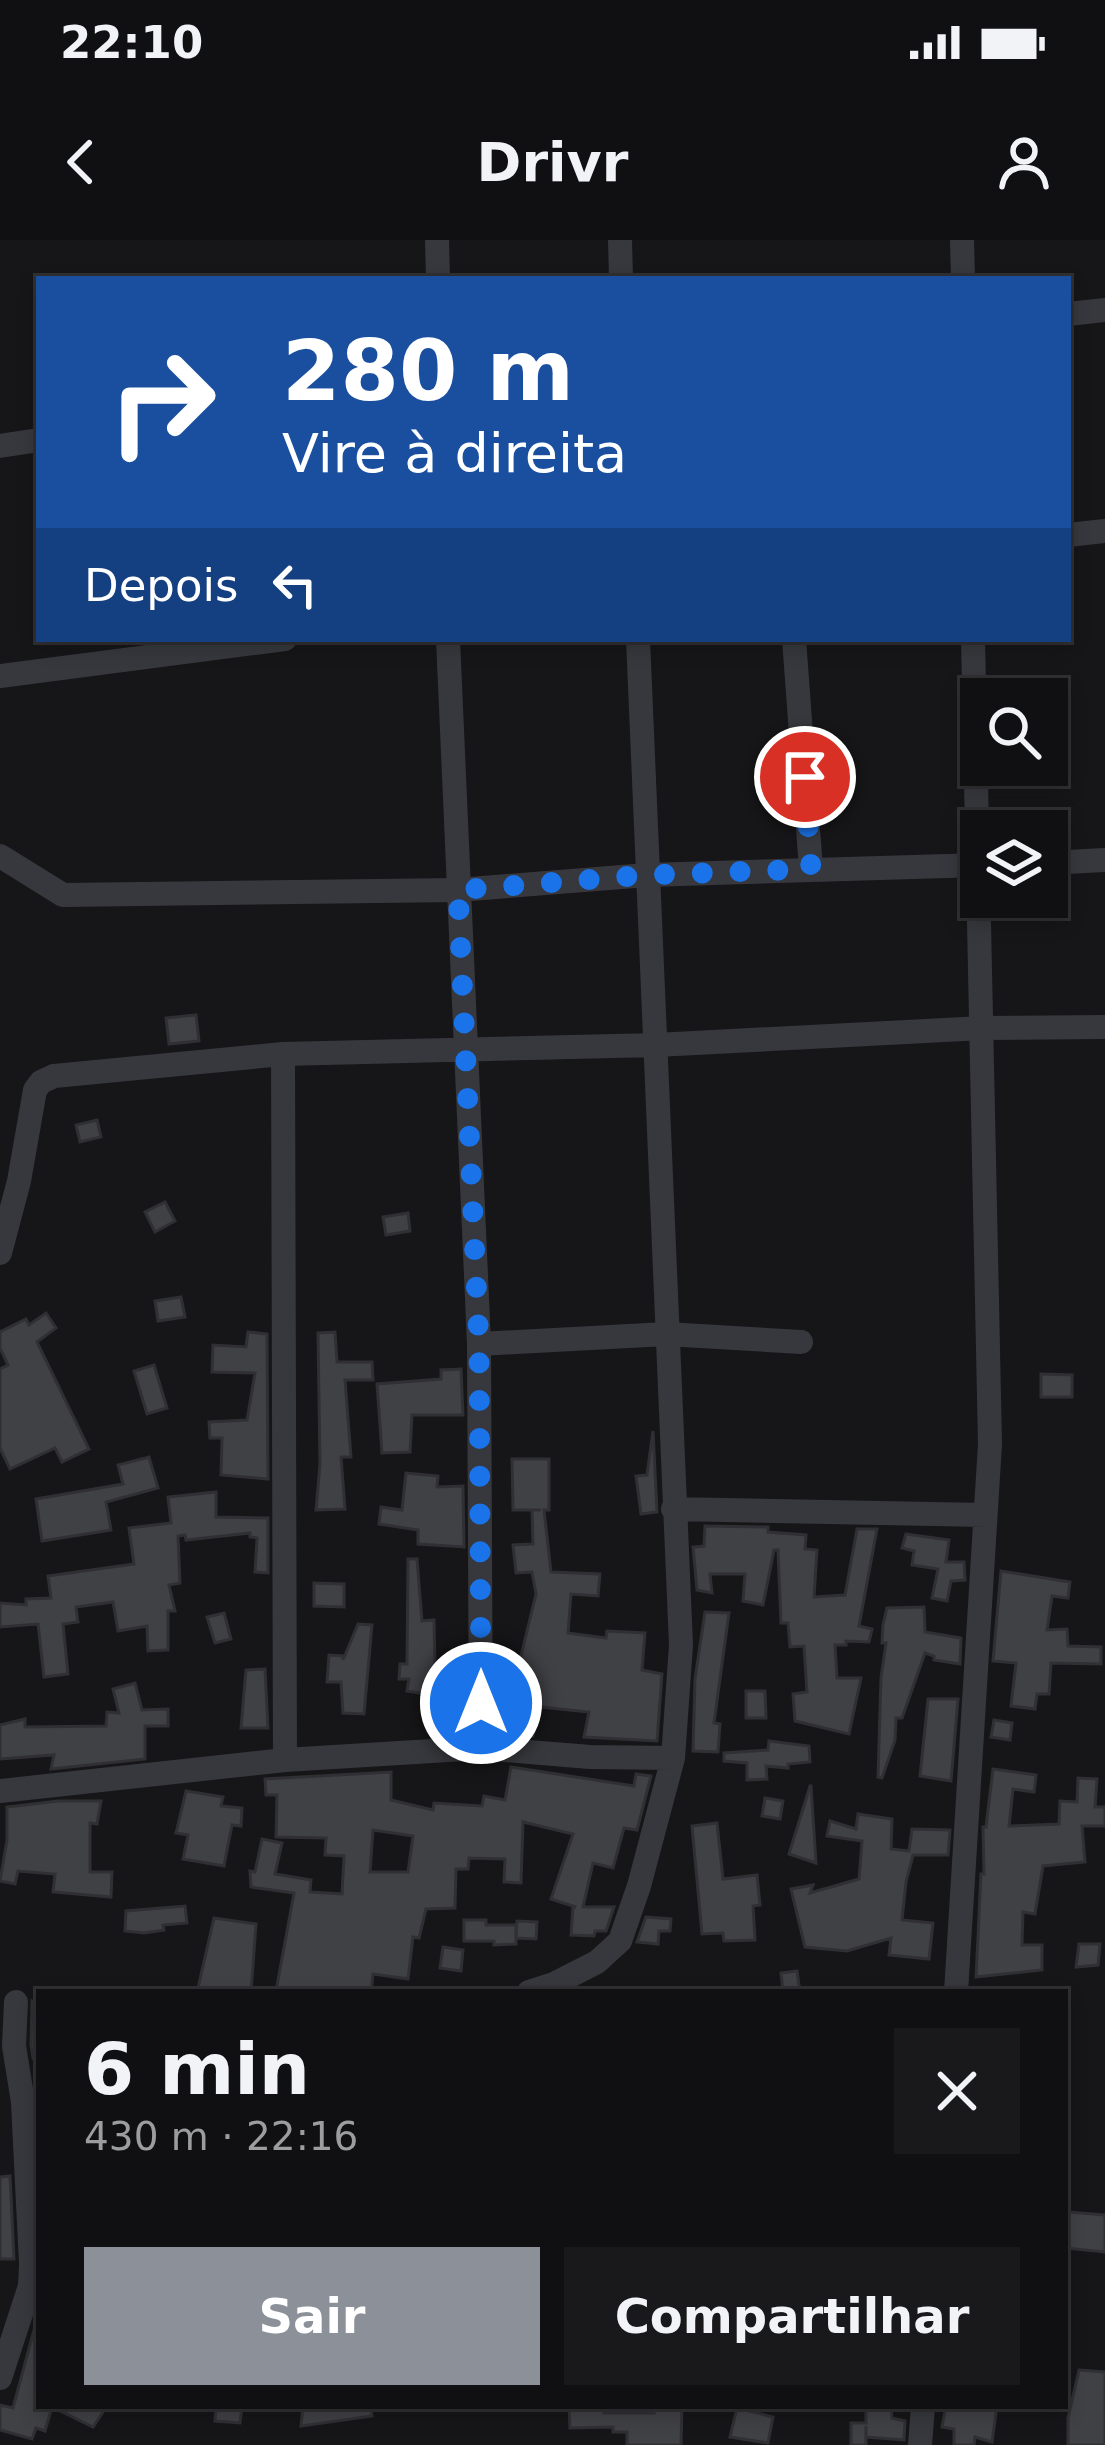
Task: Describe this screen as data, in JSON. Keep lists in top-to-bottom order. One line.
{"page":{"status":"22:10","header":"Drivr","turn":["280 m","Vire à direita"],"then":"Depois","heading":["6 min","430 m · 22:16"],"buttons":["Sair","Compartilhar"]}}
